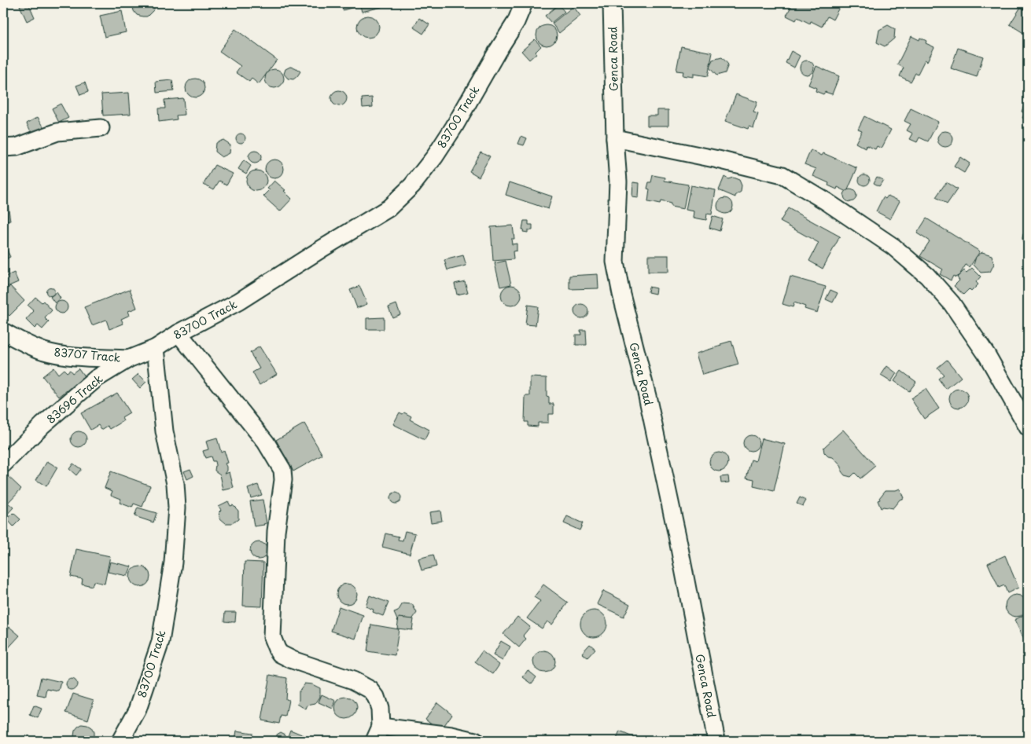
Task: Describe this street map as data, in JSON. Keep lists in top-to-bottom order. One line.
{"streets":{"street":["Genca Road","83700 Track","83707 Track","83696 Track"]},"crossings":[["83700 Track","83696 Track"],["83707 Track","83696 Track"]]}
